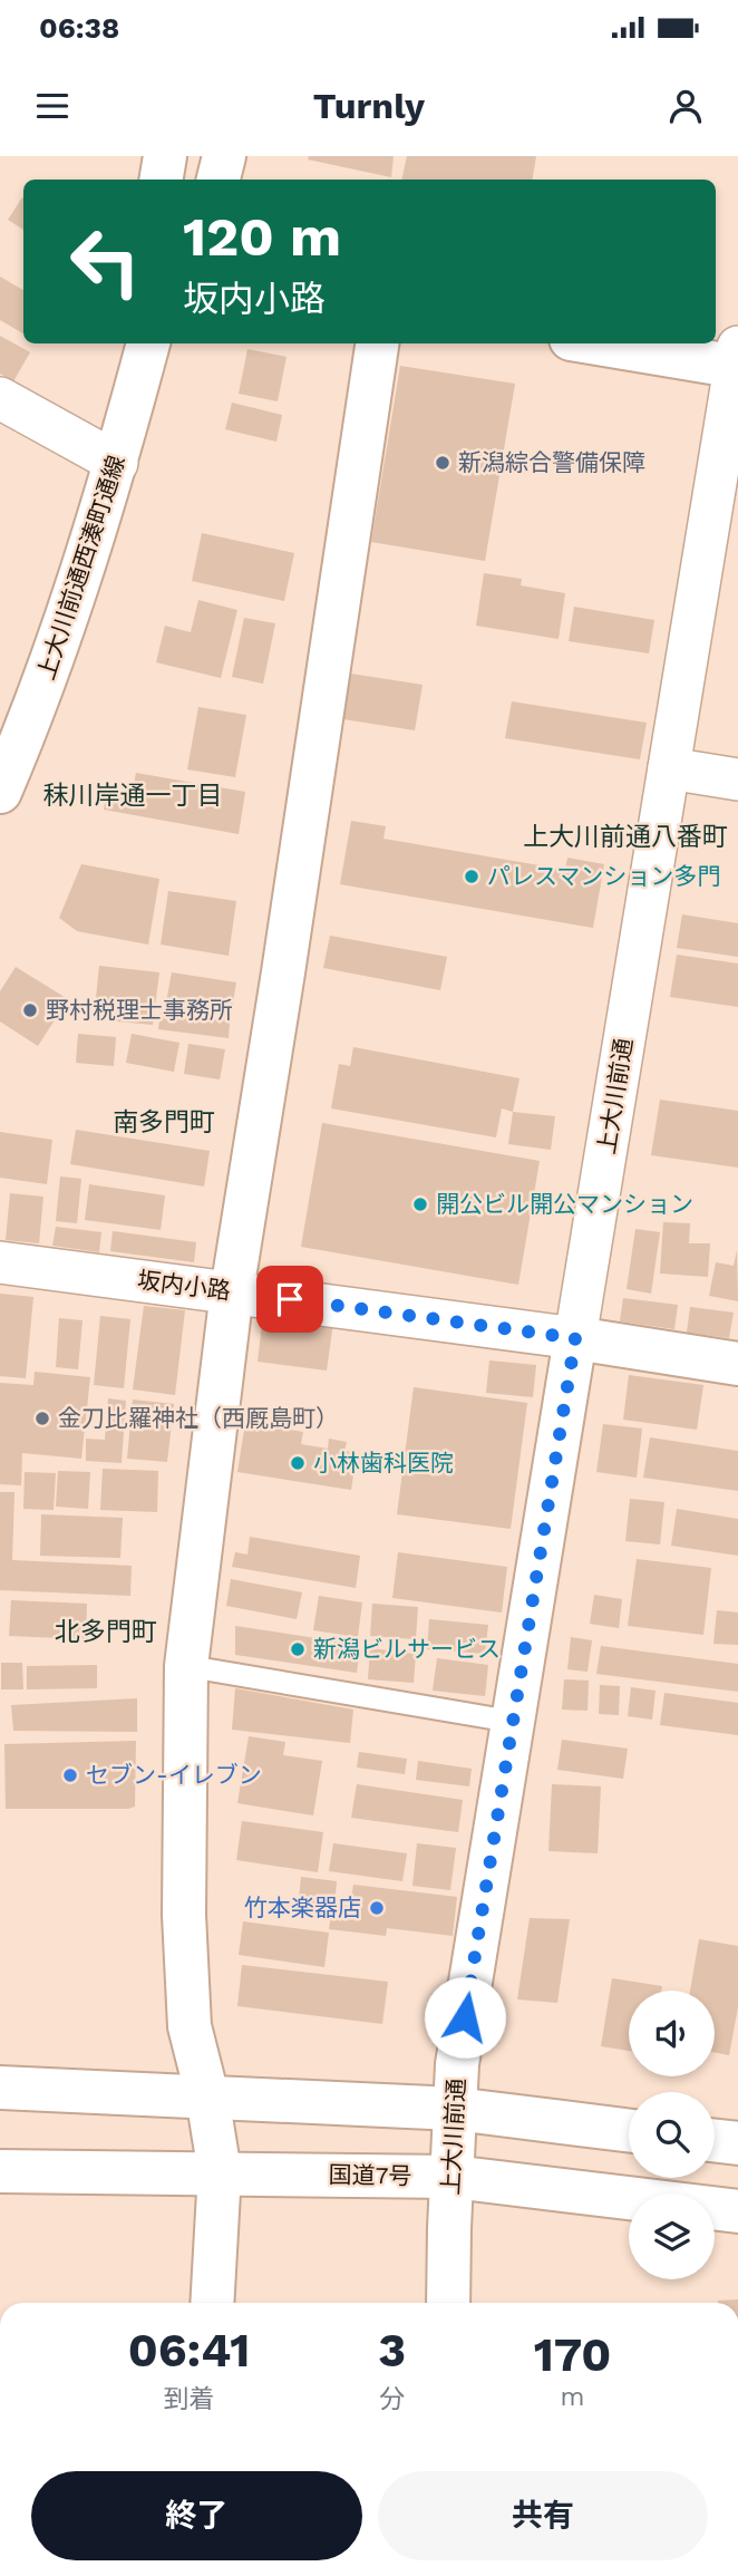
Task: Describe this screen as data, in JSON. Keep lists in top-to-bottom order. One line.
{"streets":{"main road":["上大川前通西湊町通線","上大川前通","坂内小路","国道7号"]},"crossings":[["上大川前通","坂内小路"],["上大川前通","国道7号"]],"districts":["秣川岸通一丁目","上大川前通八番町","南多門町","北多門町"],"places":["新潟綜合警備保障","パレスマンション多門","野村税理士事務所","開公ビル開公マンション","金刀比羅神社（西厩島町）","小林歯科医院","新潟ビルサービス","セブン-イレブン","竹本楽器店"],"page":{"status":"06:38","header":"Turnly","turn":["120 m","坂内小路"],"eta":["06:41","到着","3","分","170","m"],"buttons":["終了","共有"]}}
